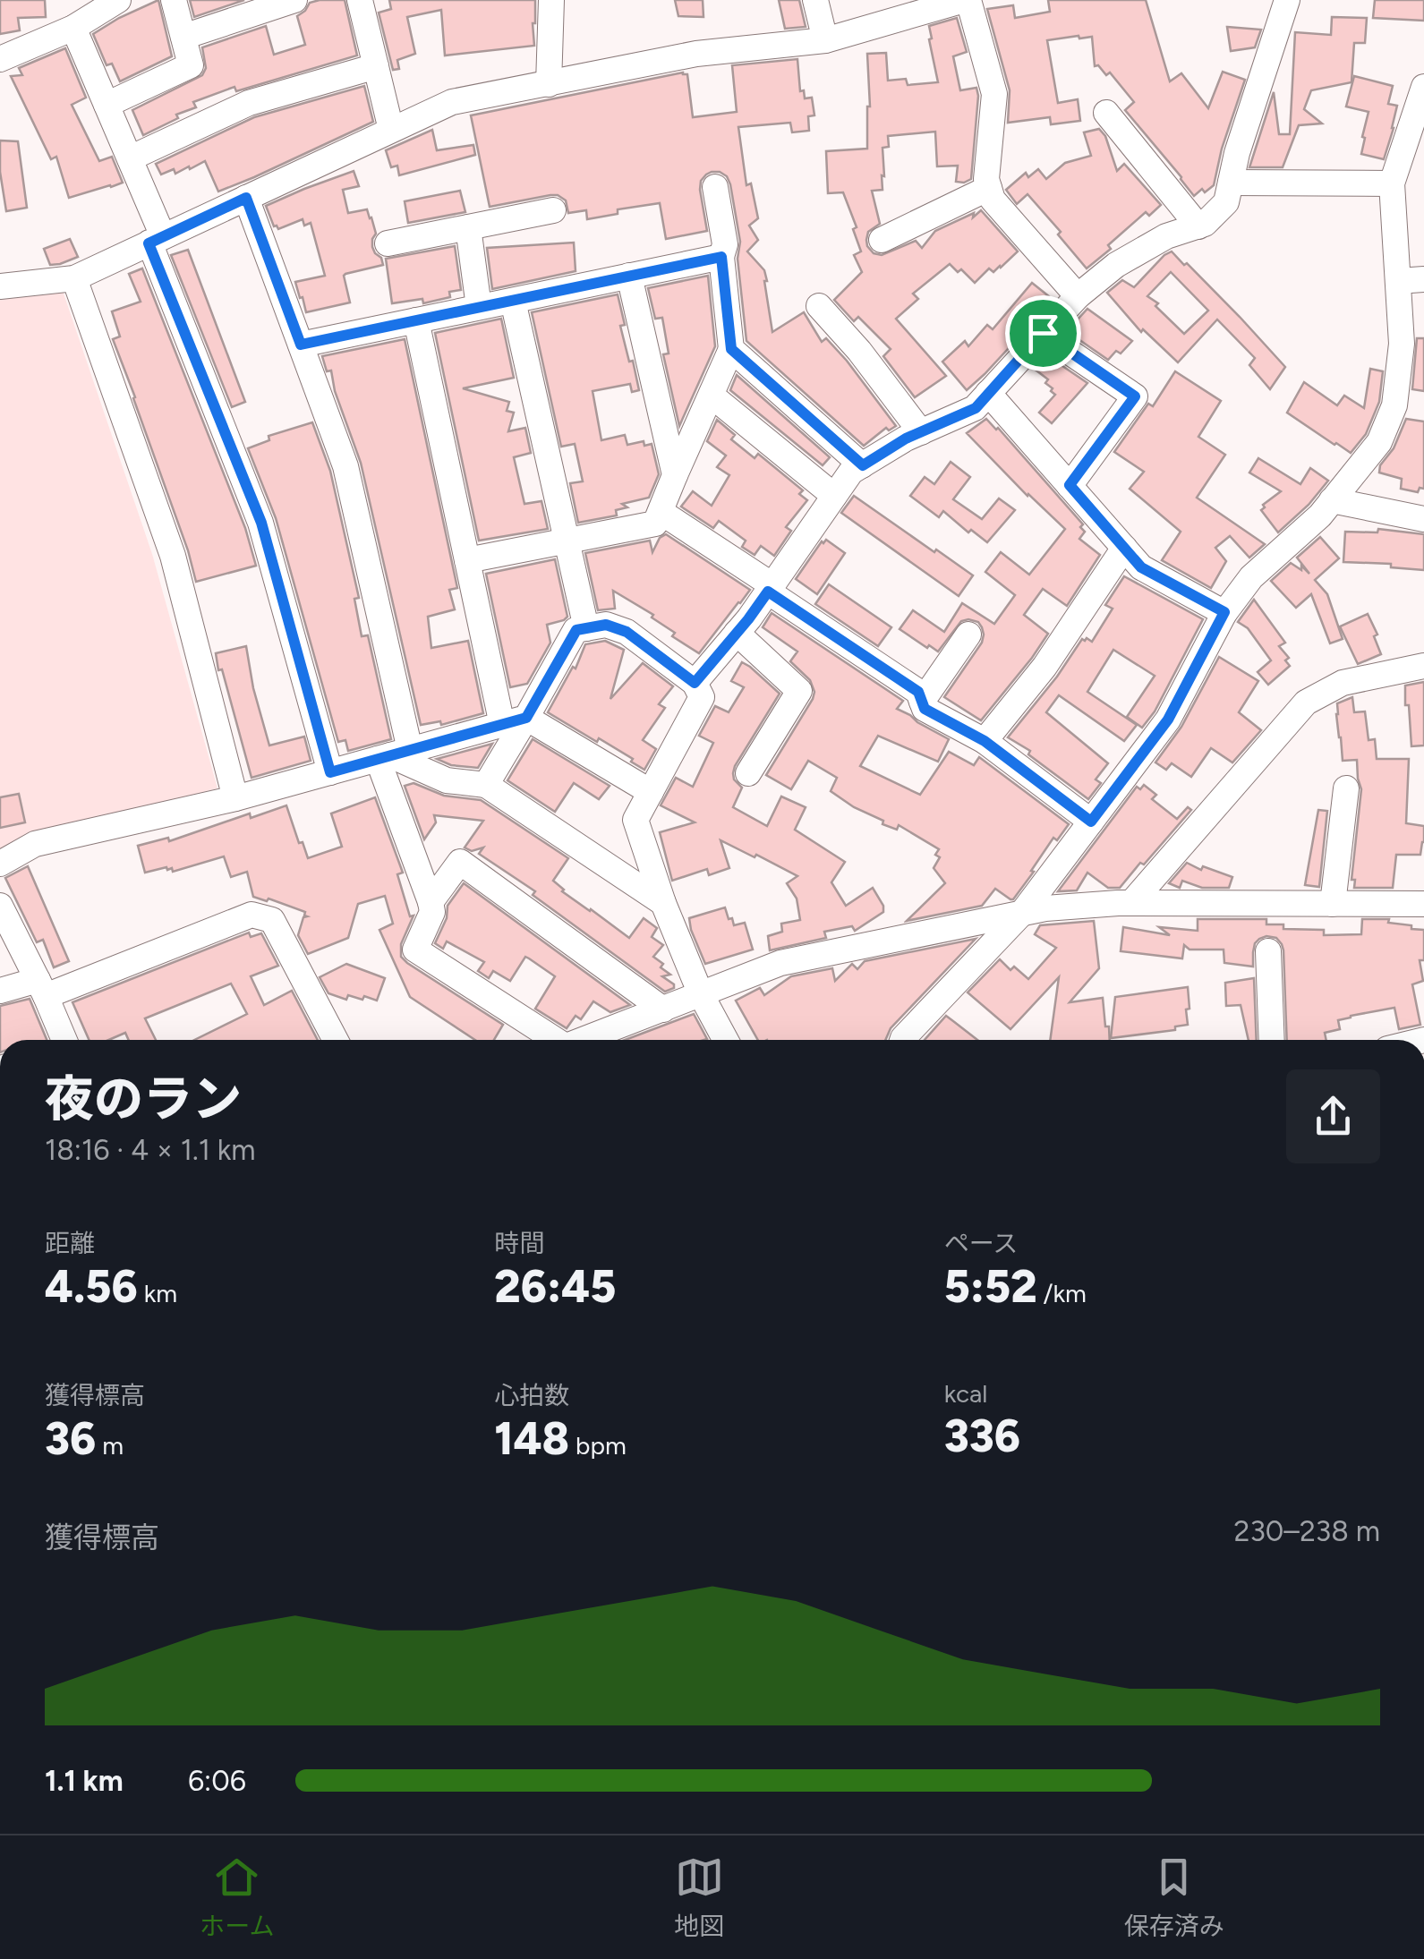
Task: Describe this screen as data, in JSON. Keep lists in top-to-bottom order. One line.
{"page":{"heading":["夜のラン","18:16 · 4 × 1.1 km"],"stats":[["距離","4.56 km"],["時間","26:45"],["ペース","5:52 /km"],["獲得標高","36 m"],["心拍数","148 bpm"],["kcal","336"]],"chart":["獲得標高","230–238 m"],"list":[{"name":"1.1 km","note":"6:06"}],"tabs":["ホーム","地図","保存済み"]}}
